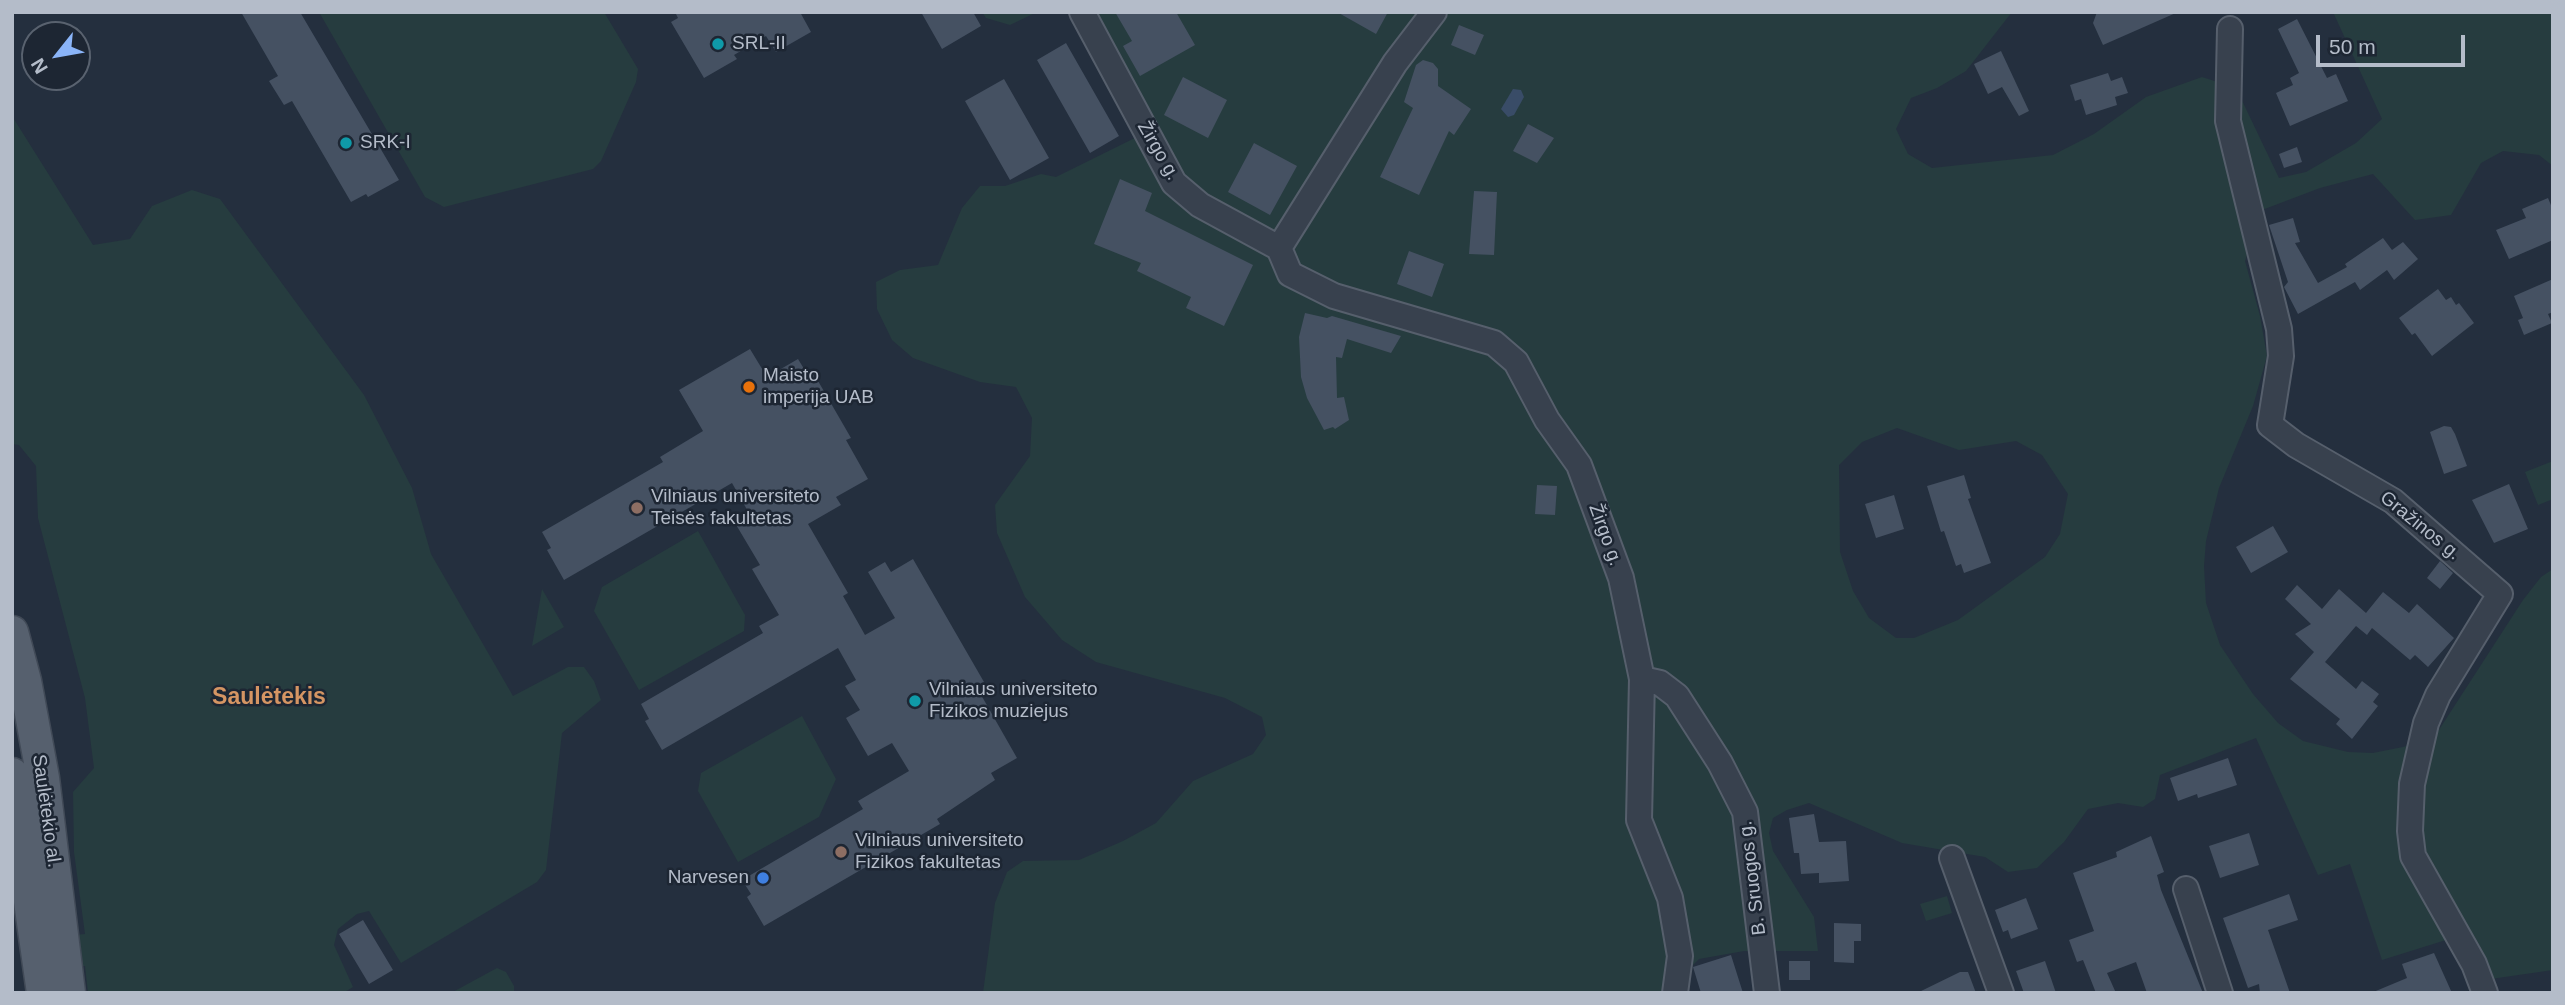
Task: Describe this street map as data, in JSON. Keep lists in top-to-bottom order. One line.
{"streets":{"main road":["Saulėtekio al."],"street":["Žirgo g.","Gražinos g.","B. Sruogos g."]},"crossings":[["Žirgo g.","B. Sruogos g."]],"districts":["Saulėtekis"],"places":["SRL-II","SRK-I","Maisto imperija UAB","Vilniaus universiteto Teisės fakultetas","Vilniaus universiteto Fizikos muziejus","Vilniaus universiteto Fizikos fakultetas","Narvesen"],"scale_bar":"50 m","north":"bottom left"}
